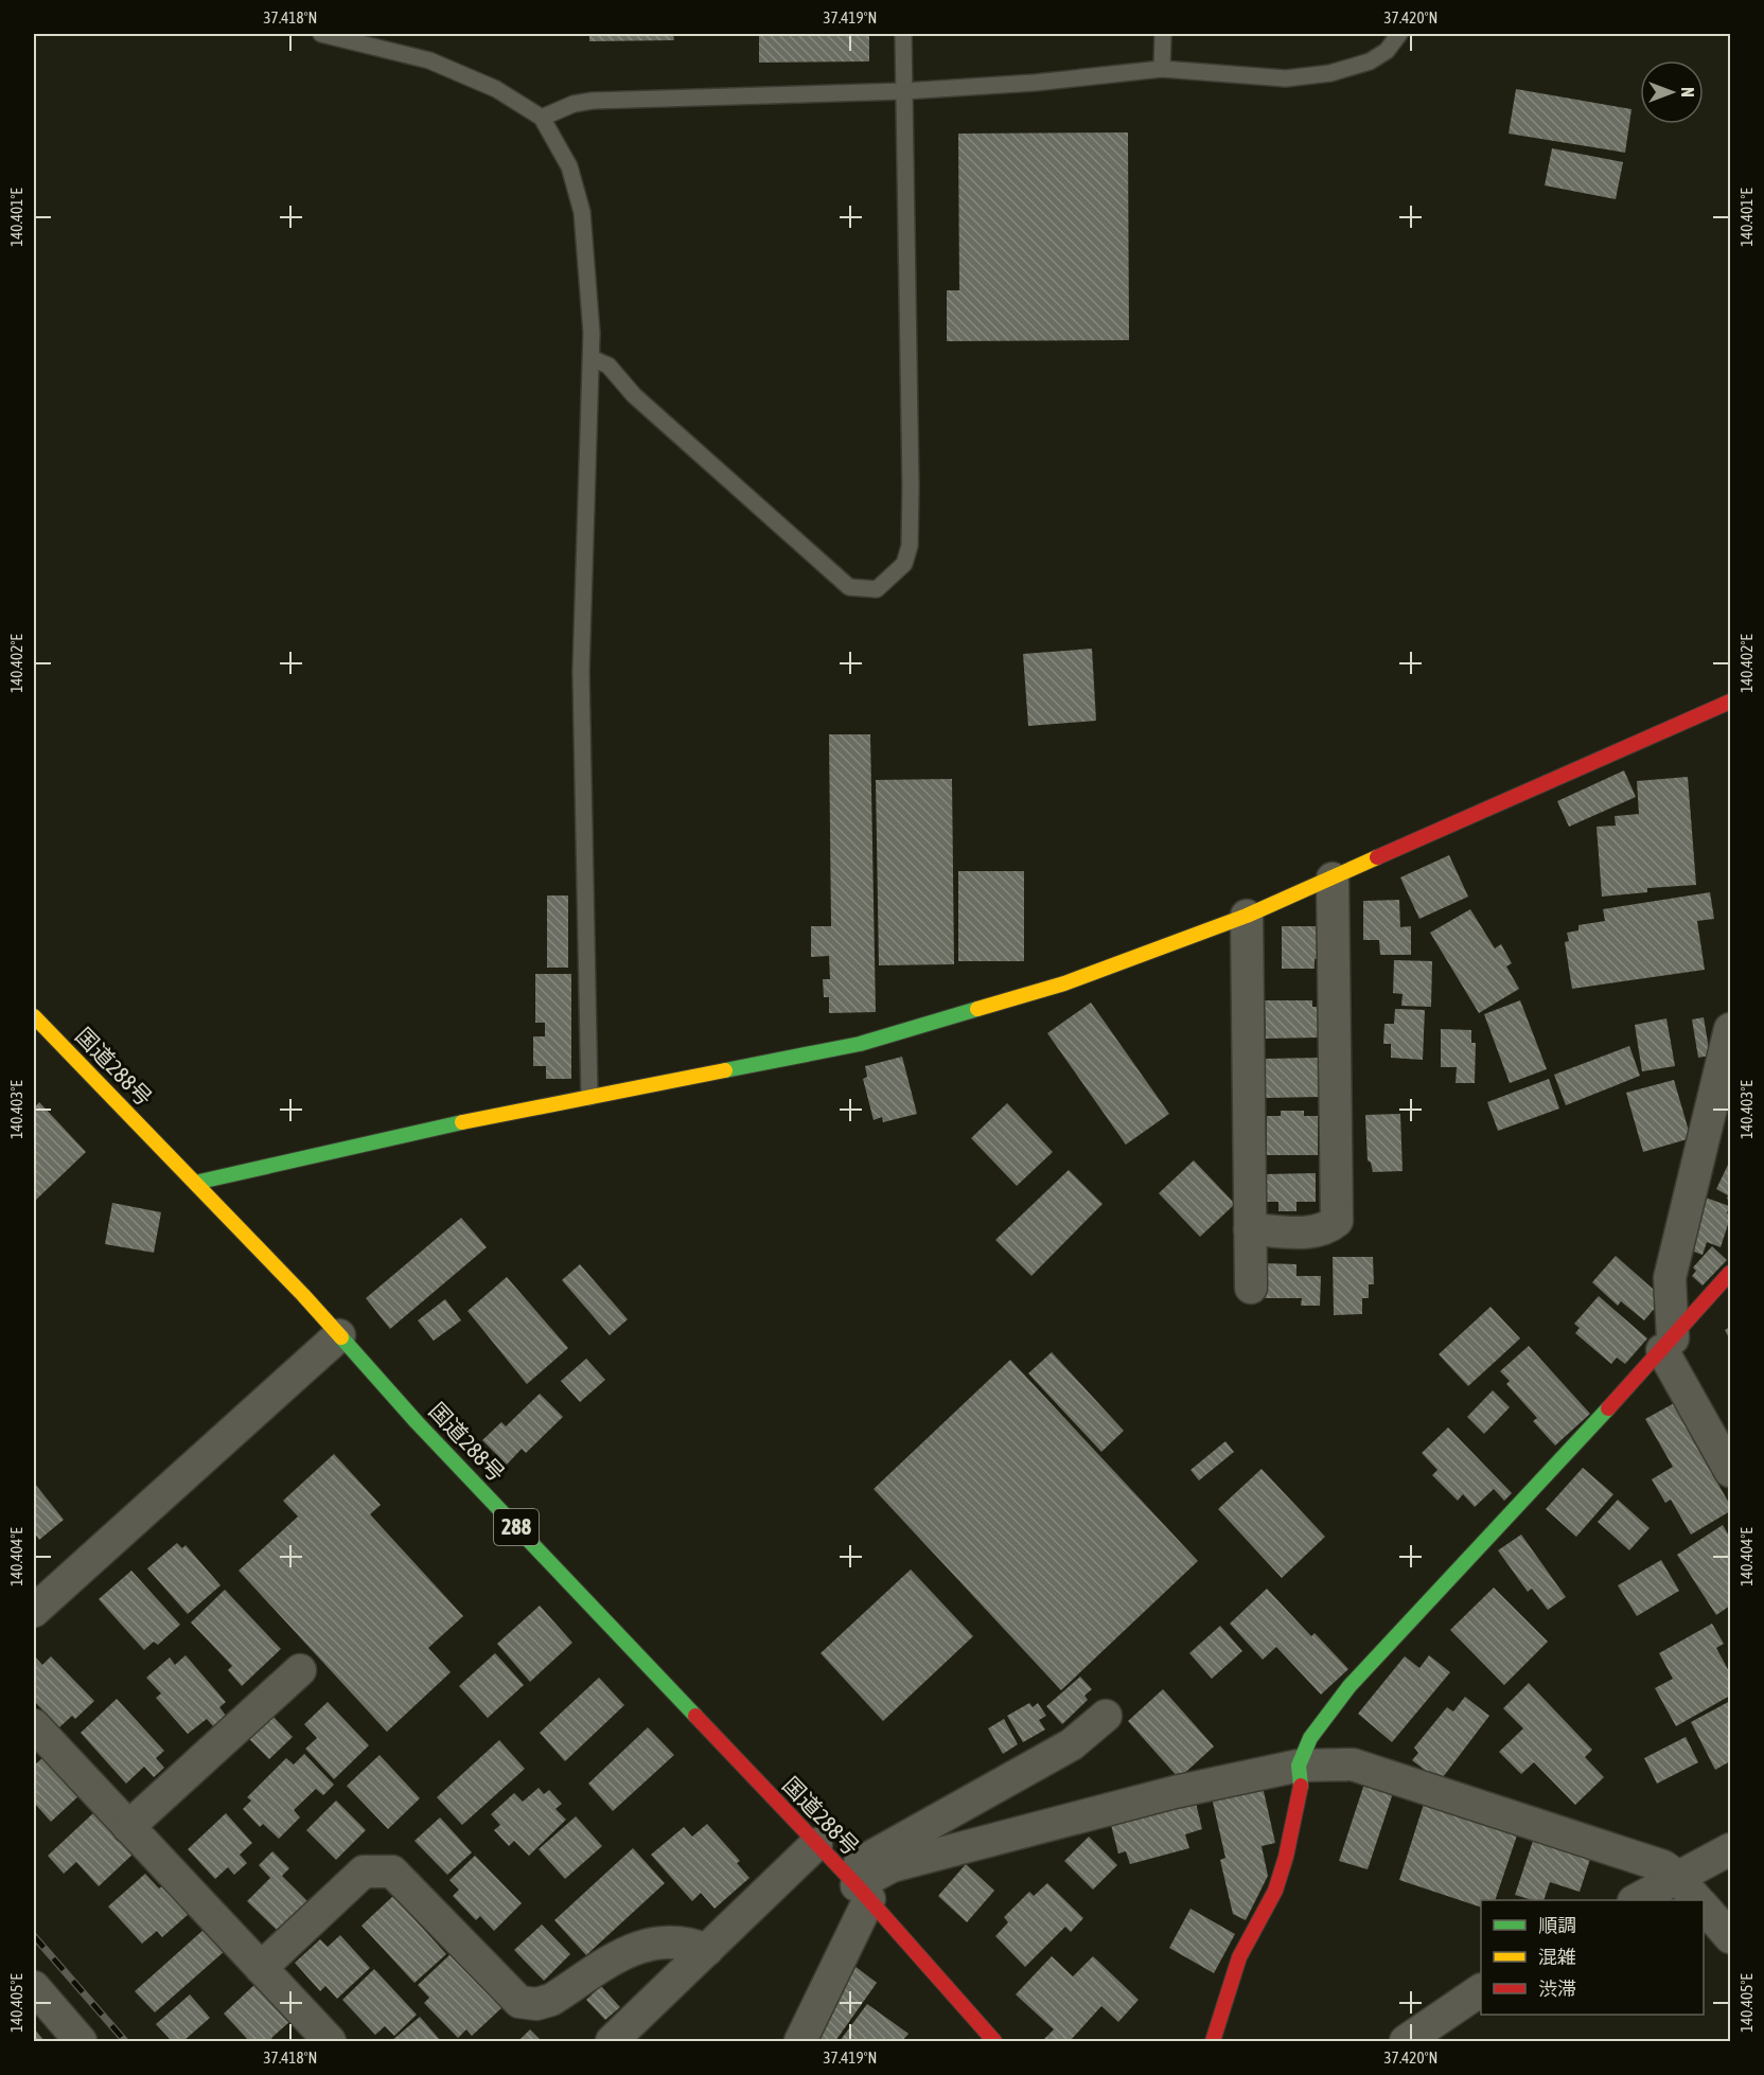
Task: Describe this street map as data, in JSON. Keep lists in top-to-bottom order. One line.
{"streets":{"main road":["国道288号","288"]},"legend":["順調","混雑","渋滞"],"north":"right","coordinates":["37.418°N","37.419°N","37.420°N","140.401°E","140.402°E","140.403°E","140.404°E","140.405°E"]}
